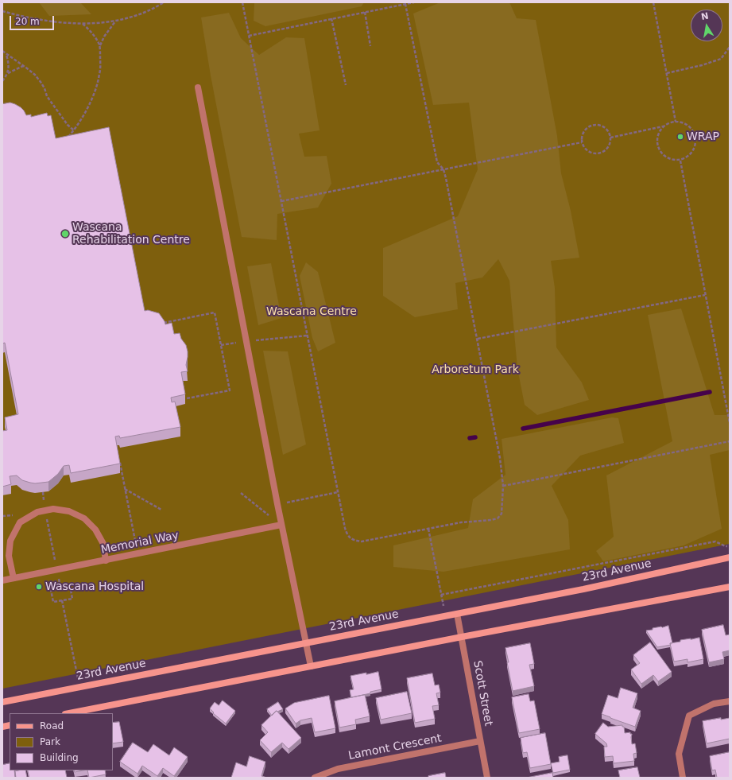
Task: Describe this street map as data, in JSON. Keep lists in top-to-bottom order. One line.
{"streets":{"main road":["23rd Avenue"],"street":["Memorial Way","Scott Street","Lamont Crescent"]},"crossings":[["23rd Avenue","Scott Street"],["Scott Street","Lamont Crescent"]],"parks":["Wascana Centre","Arboretum Park"],"places":["WRAP","Wascana Rehabilitation Centre","Wascana Hospital"],"legend":["Road","Park","Building"],"scale_bar":"20 m","north":"top"}
